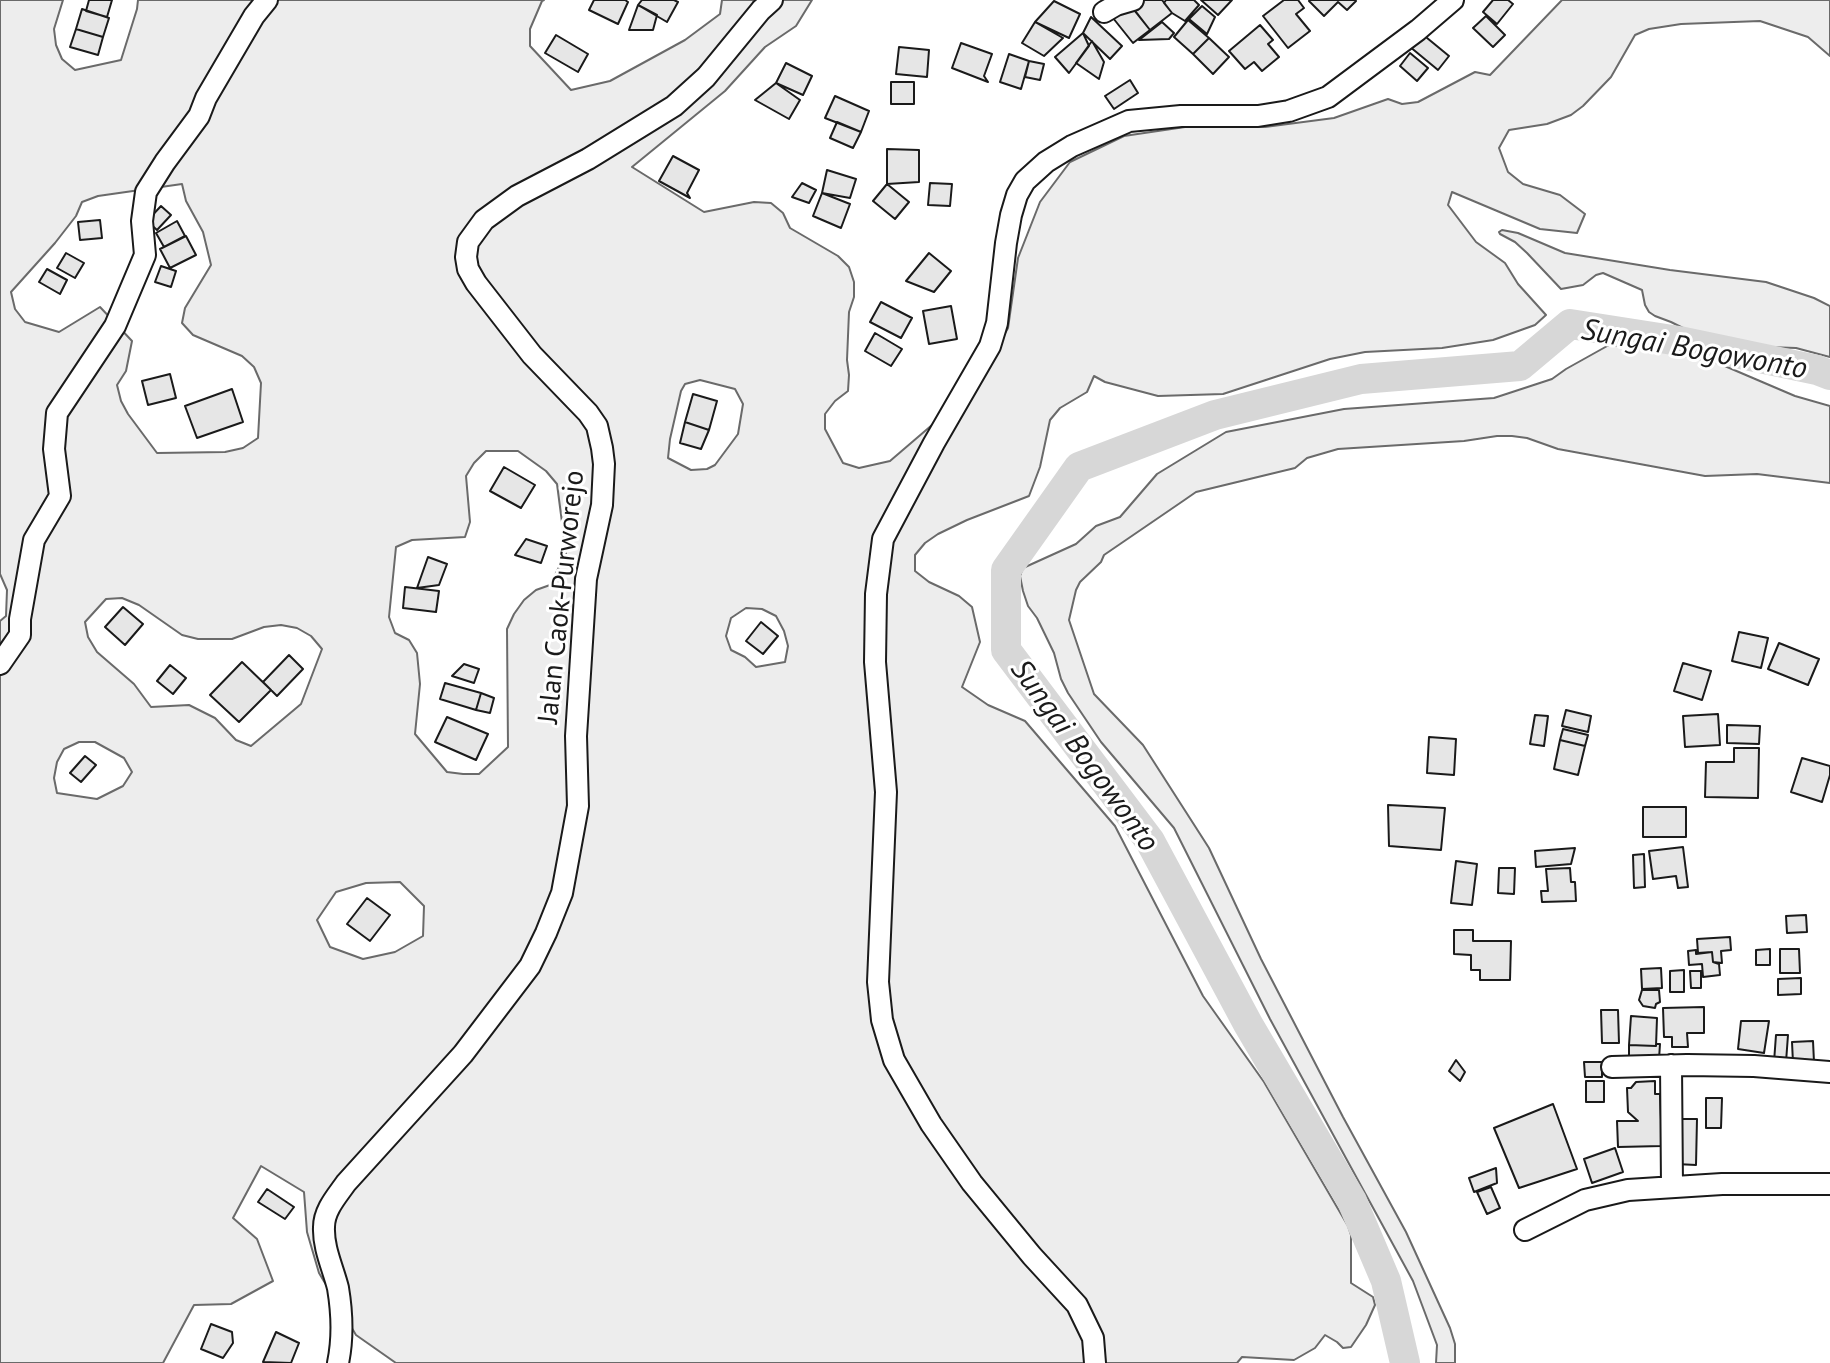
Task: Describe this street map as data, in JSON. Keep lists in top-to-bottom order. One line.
{"streets":{"street":["Jalan Caok-Purworejo"]},"water":["Sungai Bogowonto"]}
